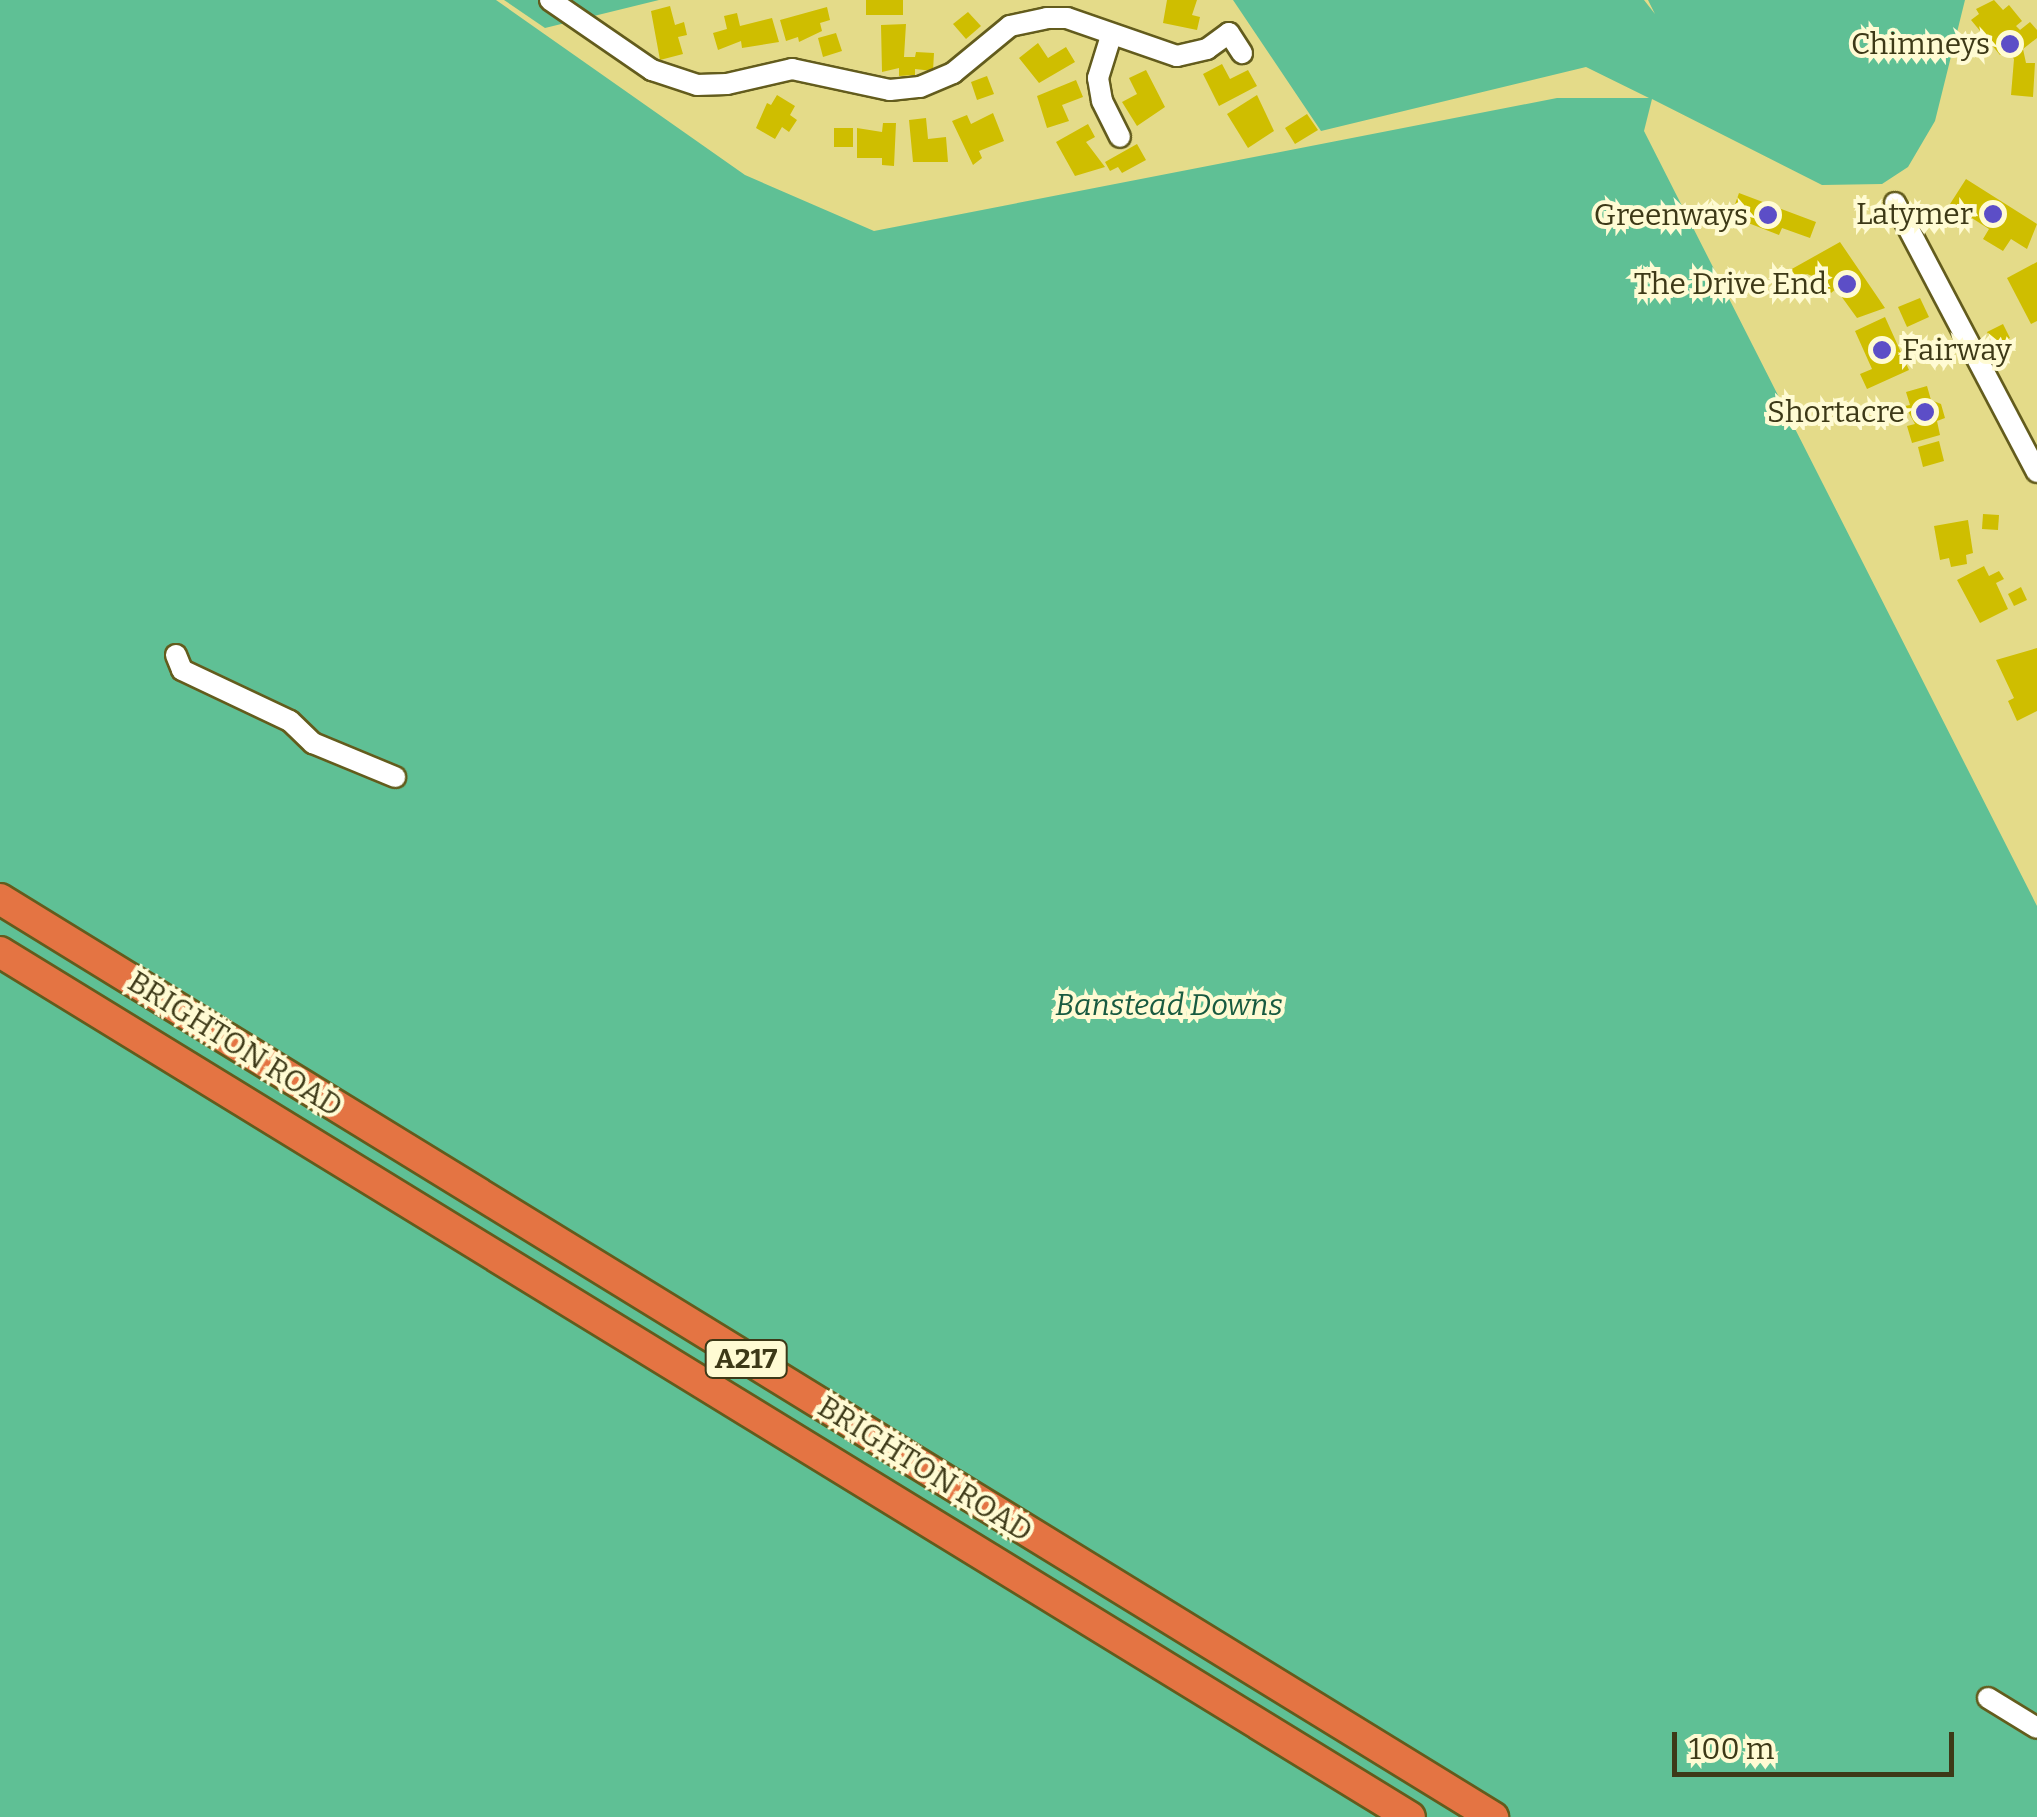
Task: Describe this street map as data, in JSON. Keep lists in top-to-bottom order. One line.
{"streets":{"highway":["BRIGHTON ROAD","A217"]},"parks":["Banstead Downs"],"places":["Chimneys","Latymer","Greenways","The Drive End","Fairway","Shortacre"],"scale_bar":"100 m"}
